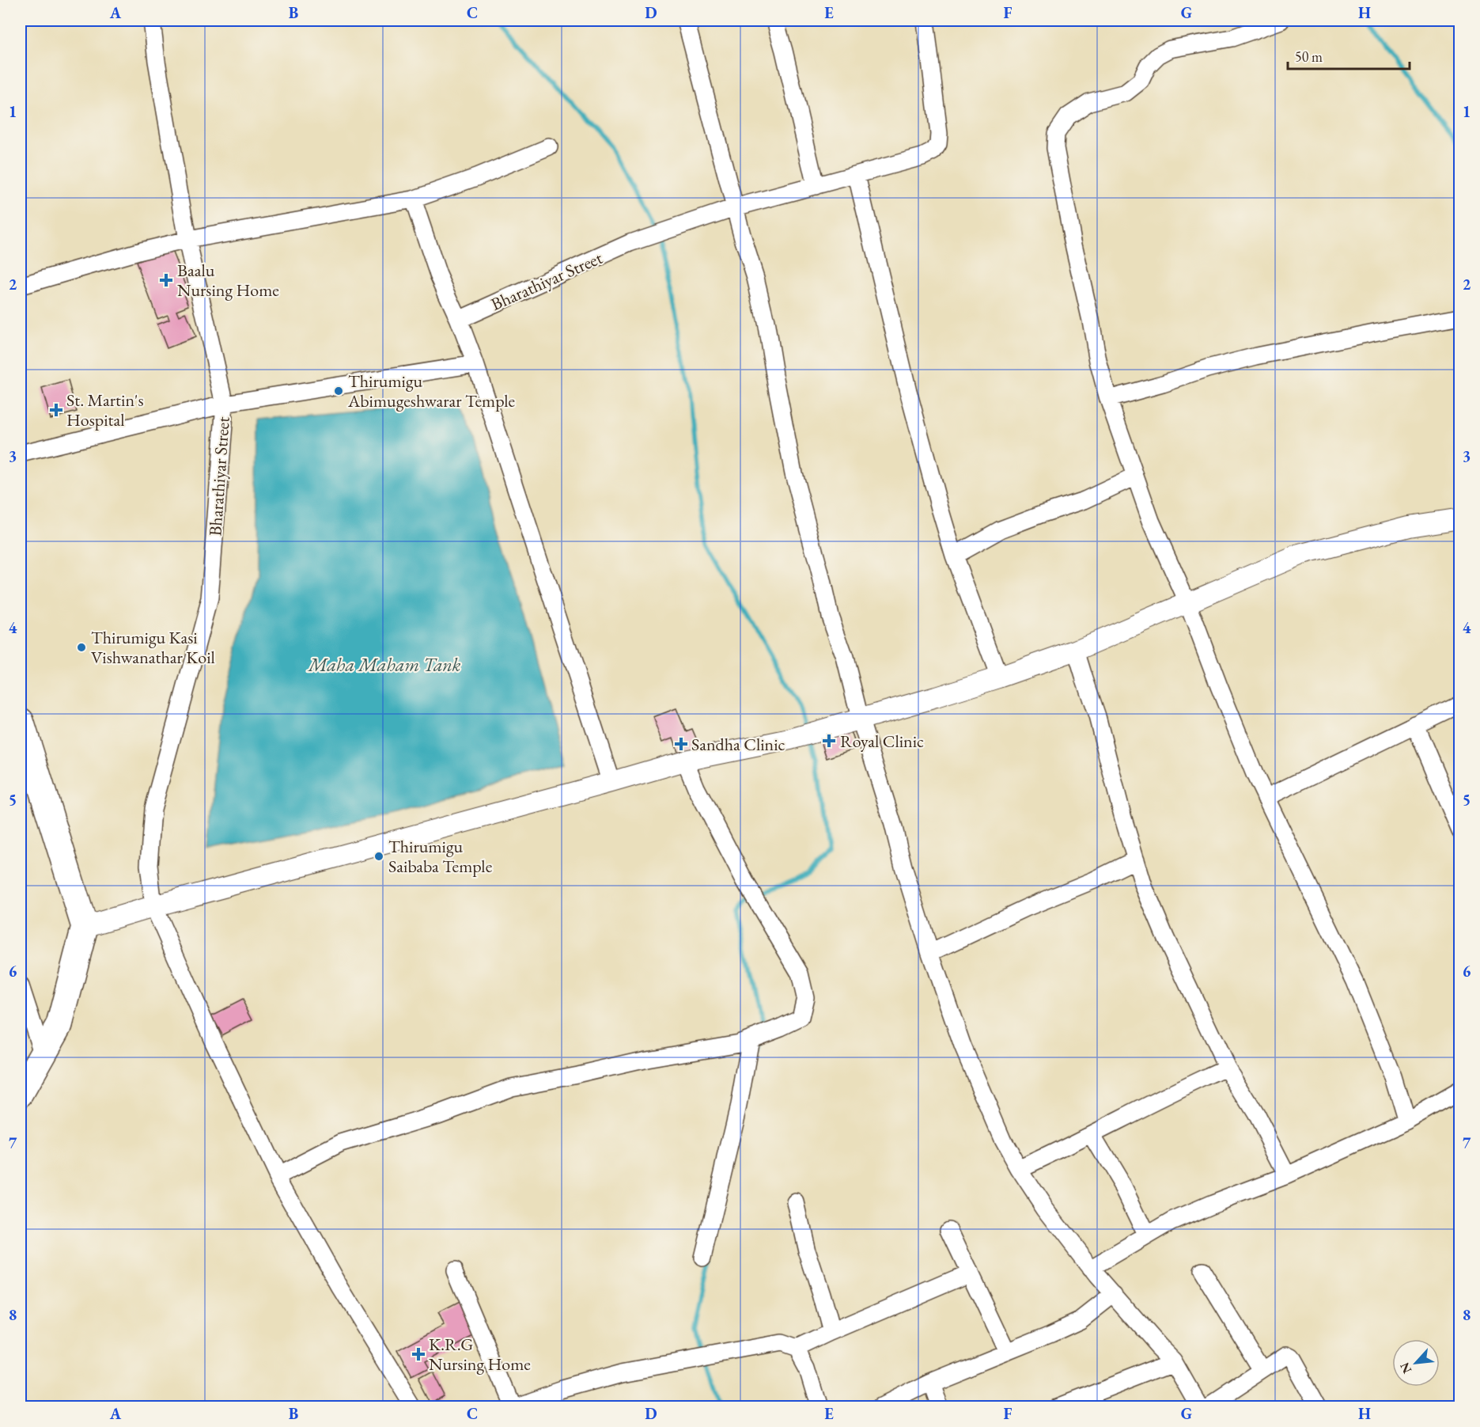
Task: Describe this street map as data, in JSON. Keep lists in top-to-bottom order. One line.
{"streets":{"street":["Bharathiyar Street"]},"water":["Maha Maham Tank"],"places":{"health":["Baalu Nursing Home","St. Martin's Hospital","Royal Clinic","Sandha Clinic","K.R.G Nursing Home"],"other":["Thirumigu Abimugeshwarar Temple","Thirumigu Kasi Vishwanathar Koil","Thirumigu Saibaba Temple"]},"scale_bar":"50 m","north":"bottom left","grid":{"columns":["A","B","C","D","E","F","G","H"],"rows":["1","2","3","4","5","6","7","8"]}}
